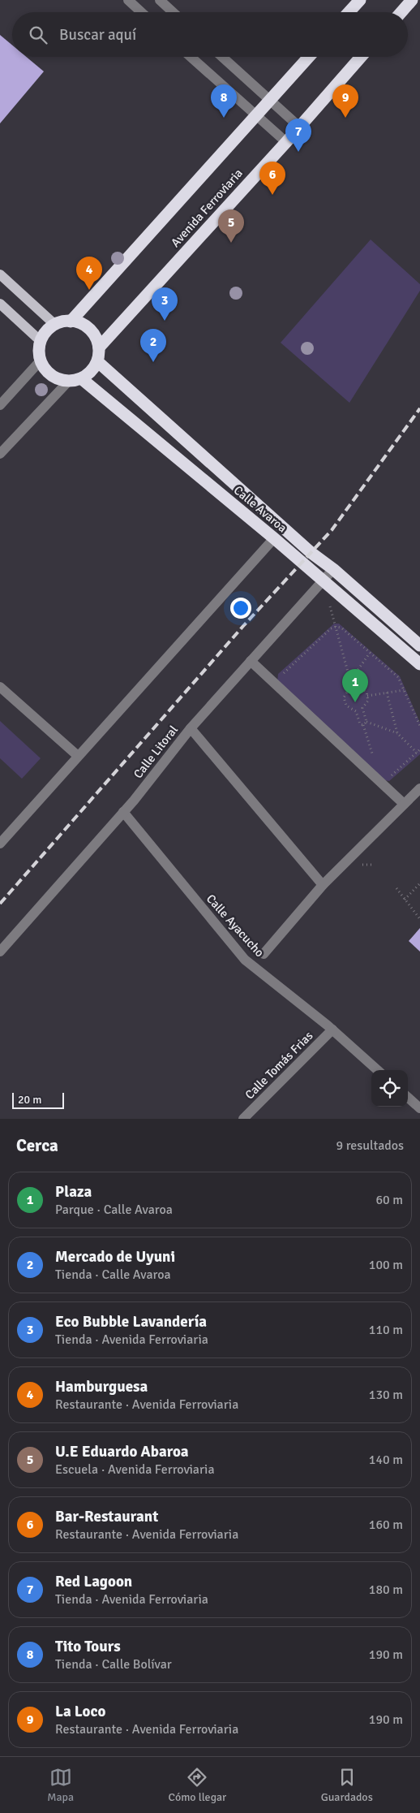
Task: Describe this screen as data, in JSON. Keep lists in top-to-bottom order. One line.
{"streets":{"highway":["Avenida Ferroviaria","Calle Avaroa"],"street":["Calle Litoral","Calle Ayacucho","Calle Tomás Frias"]},"crossings":[["Avenida Ferroviaria","Calle Avaroa"],["Calle Avaroa","Calle Litoral"],["Calle Litoral","Calle Ayacucho"],["Calle Ayacucho","Calle Tomás Frias"]],"scale_bar":"20 m","page":{"search":"Buscar aquí","pins":["8","9","7","6","5","4","3","2","1"],"scale":"20 m","heading":["Cerca","9 resultados"],"list":[{"mark":"1","name":"Plaza","note":"Parque · Calle Avaroa","value":"60 m"},{"mark":"2","name":"Mercado de Uyuni","note":"Tienda · Calle Avaroa","value":"100 m"},{"mark":"3","name":"Eco Bubble Lavandería","note":"Tienda · Avenida Ferroviaria","value":"110 m"},{"mark":"4","name":"Hamburguesa","note":"Restaurante · Avenida Ferroviaria","value":"130 m"},{"mark":"5","name":"U.E Eduardo Abaroa","note":"Escuela · Avenida Ferroviaria","value":"140 m"},{"mark":"6","name":"Bar-Restaurant","note":"Restaurante · Avenida Ferroviaria","value":"160 m"},{"mark":"7","name":"Red Lagoon","note":"Tienda · Avenida Ferroviaria","value":"180 m"},{"mark":"8","name":"Tito Tours","note":"Tienda · Calle Bolívar","value":"190 m"},{"mark":"9","name":"La Loco","note":"Restaurante · Avenida Ferroviaria","value":"190 m"}],"nav":["Mapa","Cómo llegar","Guardados"]}}
